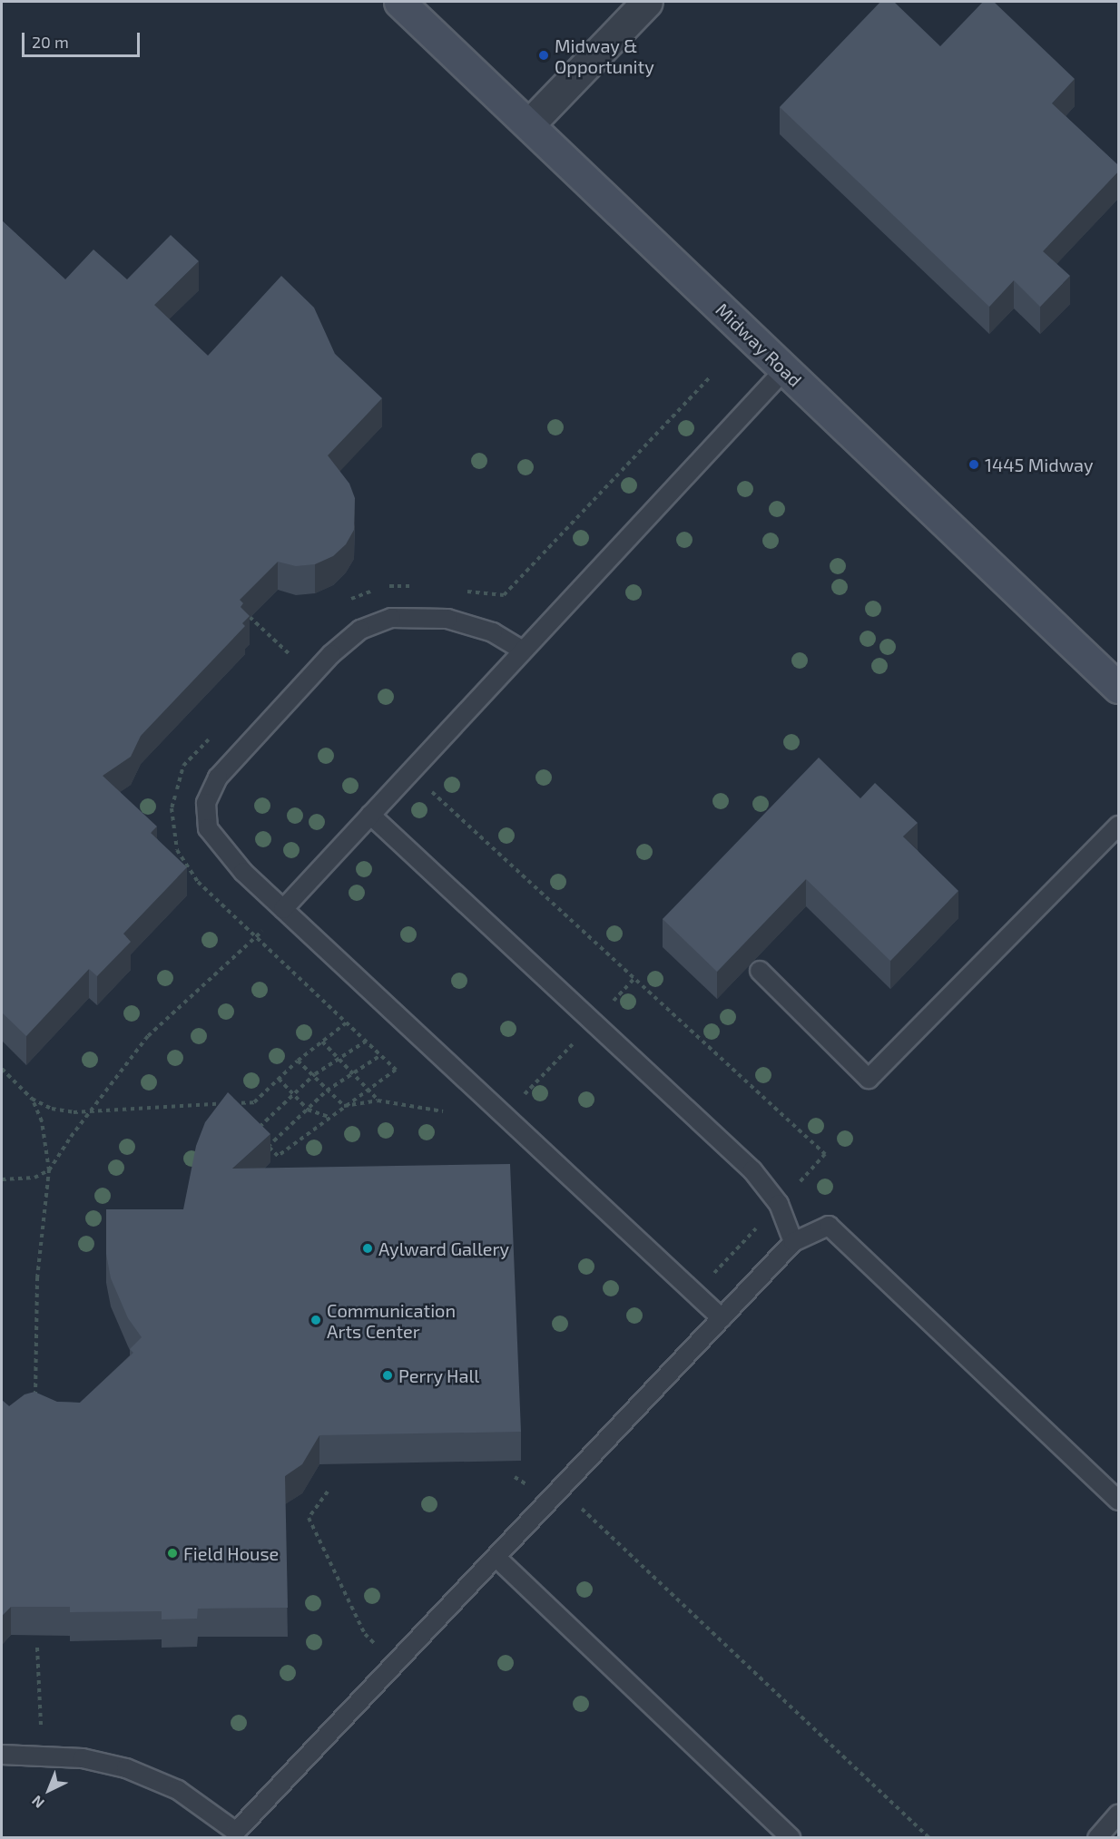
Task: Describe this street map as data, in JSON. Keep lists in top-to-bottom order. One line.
{"streets":{"main road":["Midway Road"]},"places":["Midway & Opportunity","1445 Midway","Aylward Gallery","Communication Arts Center","Perry Hall","Field House"],"scale_bar":"20 m","north":"bottom left"}
